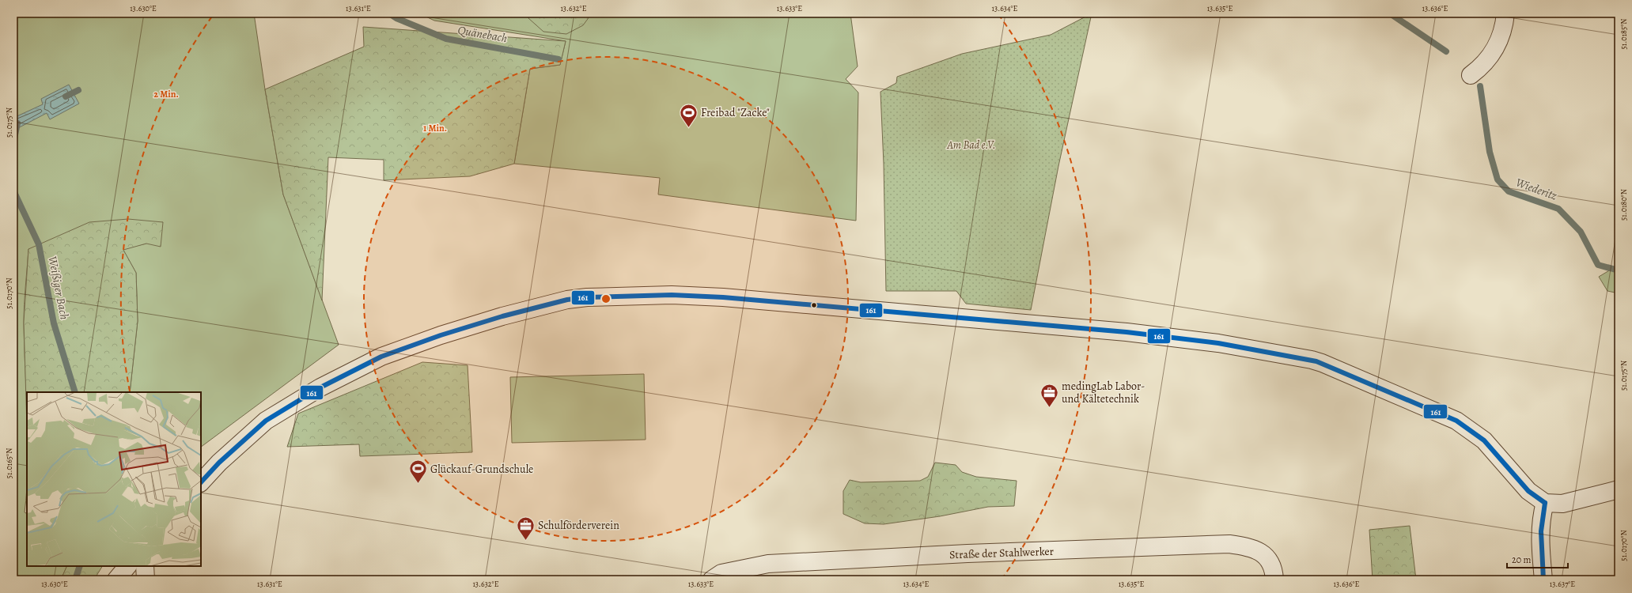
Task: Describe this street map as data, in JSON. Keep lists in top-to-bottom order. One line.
{"streets":{"street":["Straße der Stahlwerker"]},"water":["Quänebach","Wiederitz","Weißiger Bach"],"parks":["Am Bad e.V."],"places":{"sports":["Freibad \"Zacke\"","Glückauf-Grundschule"],"office":["medingLab Labor- und Kältetechnik","Schulförderverein"]},"lines":["transit line 161"],"scale_bar":"20 m","coordinates":["13.630°E","13.631°E","13.632°E","13.633°E","13.634°E","13.635°E","13.636°E","51.0185°N","51.0175°N","51.0180°N","51.0170°N","51.0165°N","13.637°E"],"rings":["2 Min.","1 Min."]}
